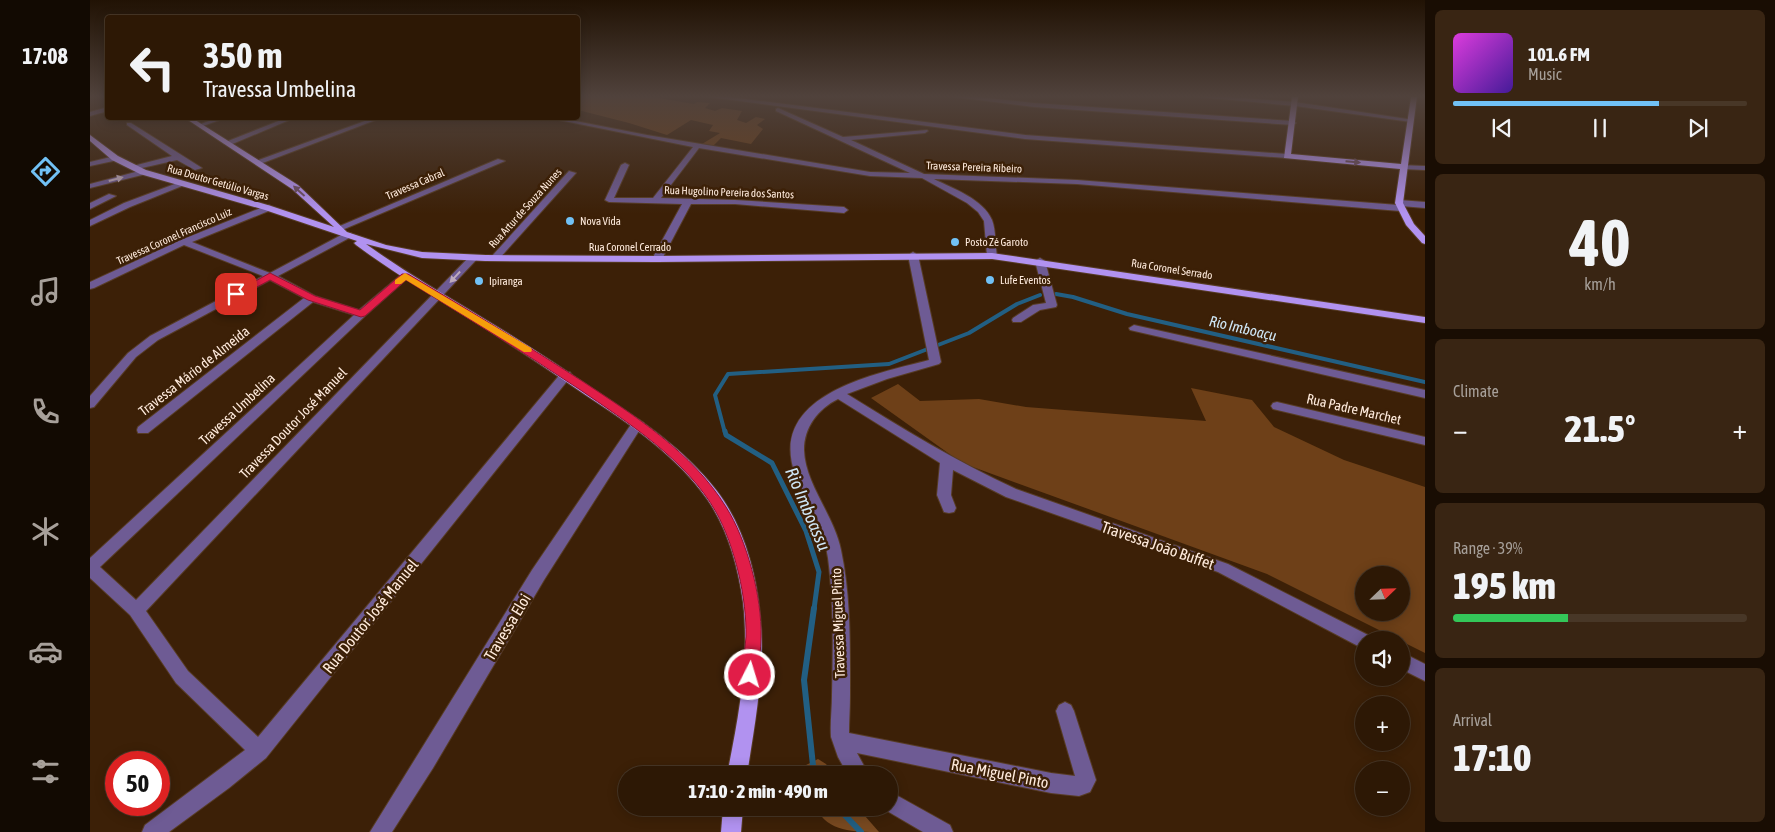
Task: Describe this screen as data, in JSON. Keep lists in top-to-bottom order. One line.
{"streets":{"main road":["Rua Doutor Getúlio Vargas","Rua Coronel Cerrado","Rua Coronel Serrado"],"street":["Travessa Pereira Ribeiro","Travessa Cabral","Rua Hugolino Pereira dos Santos","Rua Artur de Souza Nunes","Travessa Coronel Francisco Luiz","Travessa Mário de Almeida","Travessa Umbelina","Rua Padre Marchet","Travessa Doutor José Manuel","Travessa João Buffet","Rua Doutor José Manuel","Travessa Miguel Pinto","Travessa Eloi","Rua Miguel Pinto"]},"crossings":[["Rua Doutor Getúlio Vargas","Travessa Cabral"],["Rua Doutor Getúlio Vargas","Travessa Coronel Francisco Luiz"],["Rua Doutor Getúlio Vargas","Rua Coronel Cerrado"],["Travessa Cabral","Rua Coronel Cerrado"],["Rua Artur de Souza Nunes","Rua Coronel Cerrado"],["Rua Coronel Cerrado","Rua Coronel Serrado"],["Rua Coronel Cerrado","Travessa Doutor José Manuel"],["Rua Coronel Cerrado","Travessa Miguel Pinto"],["Rua Coronel Serrado","Travessa Miguel Pinto"],["Travessa João Buffet","Travessa Miguel Pinto"],["Travessa Miguel Pinto","Rua Miguel Pinto"]],"water":["Rio Imboaçu","Rio Imboassu"],"places":["Nova Vida","Posto Zé Garoto","Lufe Eventos","Ipiranga"],"north":"top right","page":{"tabs":"17:08","turn":["350 m","Travessa Umbelina"],"song":["101.6 FM","Music"],"tile":[["40","km/h"],"Climate",["Range · 39%","195 km"],["Arrival","17:10"]],"heat":["−","21.5°","+"],"map_buttons":["+","−"],"limit":"50","trip":"17:10 · 2 min · 490 m"}}
